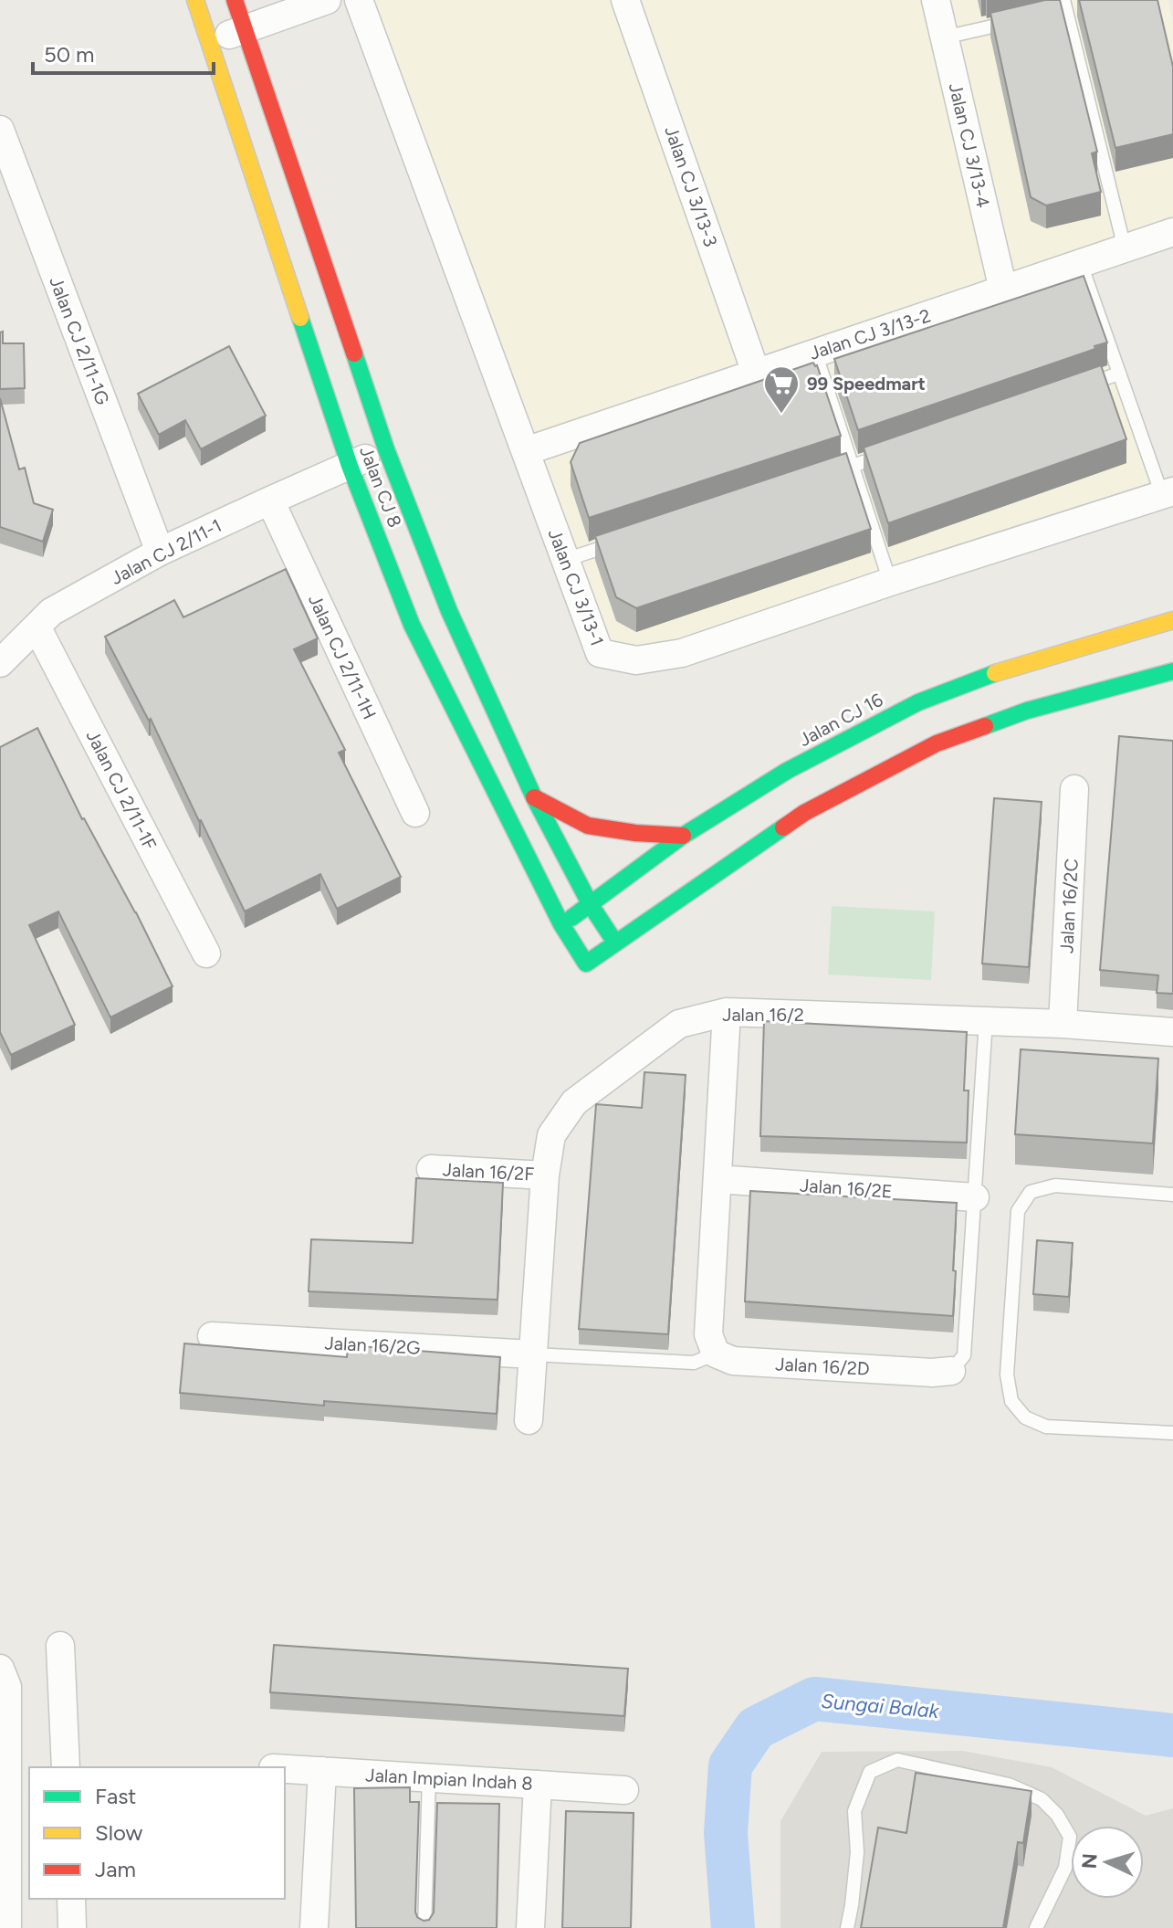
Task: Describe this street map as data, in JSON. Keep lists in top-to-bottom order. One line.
{"streets":{"street":["Jalan CJ 3/13-4","Jalan CJ 3/13-3","Jalan CJ 3/13-2","Jalan CJ 2/11-1G","Jalan CJ 8","Jalan CJ 2/11-1","Jalan CJ 3/13-1","Jalan CJ 2/11-1H","Jalan CJ 16","Jalan CJ 2/11-1F","Jalan 16/2C","Jalan 16/2","Jalan 16/2F","Jalan 16/2E","Jalan 16/2G","Jalan 16/2D","Jalan Impian Indah 8"]},"crossings":[["Jalan CJ 3/13-4","Jalan CJ 3/13-2"],["Jalan CJ 3/13-3","Jalan CJ 3/13-2"],["Jalan CJ 3/13-2","Jalan CJ 3/13-1"],["Jalan CJ 2/11-1G","Jalan CJ 2/11-1"],["Jalan CJ 8","Jalan CJ 2/11-1"],["Jalan CJ 8","Jalan CJ 16"],["Jalan CJ 2/11-1","Jalan CJ 2/11-1H"],["Jalan CJ 2/11-1","Jalan CJ 2/11-1F"],["Jalan 16/2C","Jalan 16/2"],["Jalan 16/2","Jalan 16/2F"],["Jalan 16/2","Jalan 16/2G"]],"water":["Sungai Balak"],"places":{"supermarket":["99 Speedmart"]},"legend":["Fast","Slow","Jam"],"scale_bar":"50 m","north":"left"}
